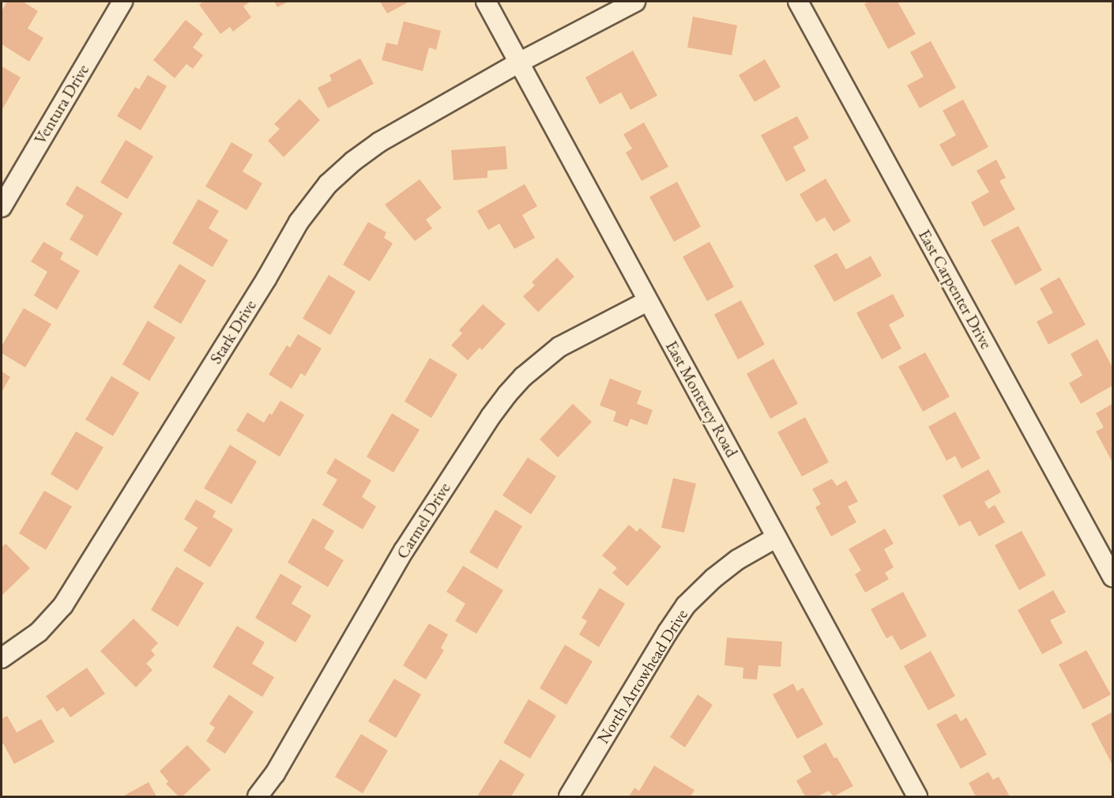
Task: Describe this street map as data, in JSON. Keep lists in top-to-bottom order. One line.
{"streets":{"street":["Ventura Drive","East Carpenter Drive","Stark Drive","East Monterey Road","Carmel Drive","North Arrowhead Drive"]},"crossings":[["Stark Drive","East Monterey Road"],["East Monterey Road","Carmel Drive"],["East Monterey Road","North Arrowhead Drive"]]}
